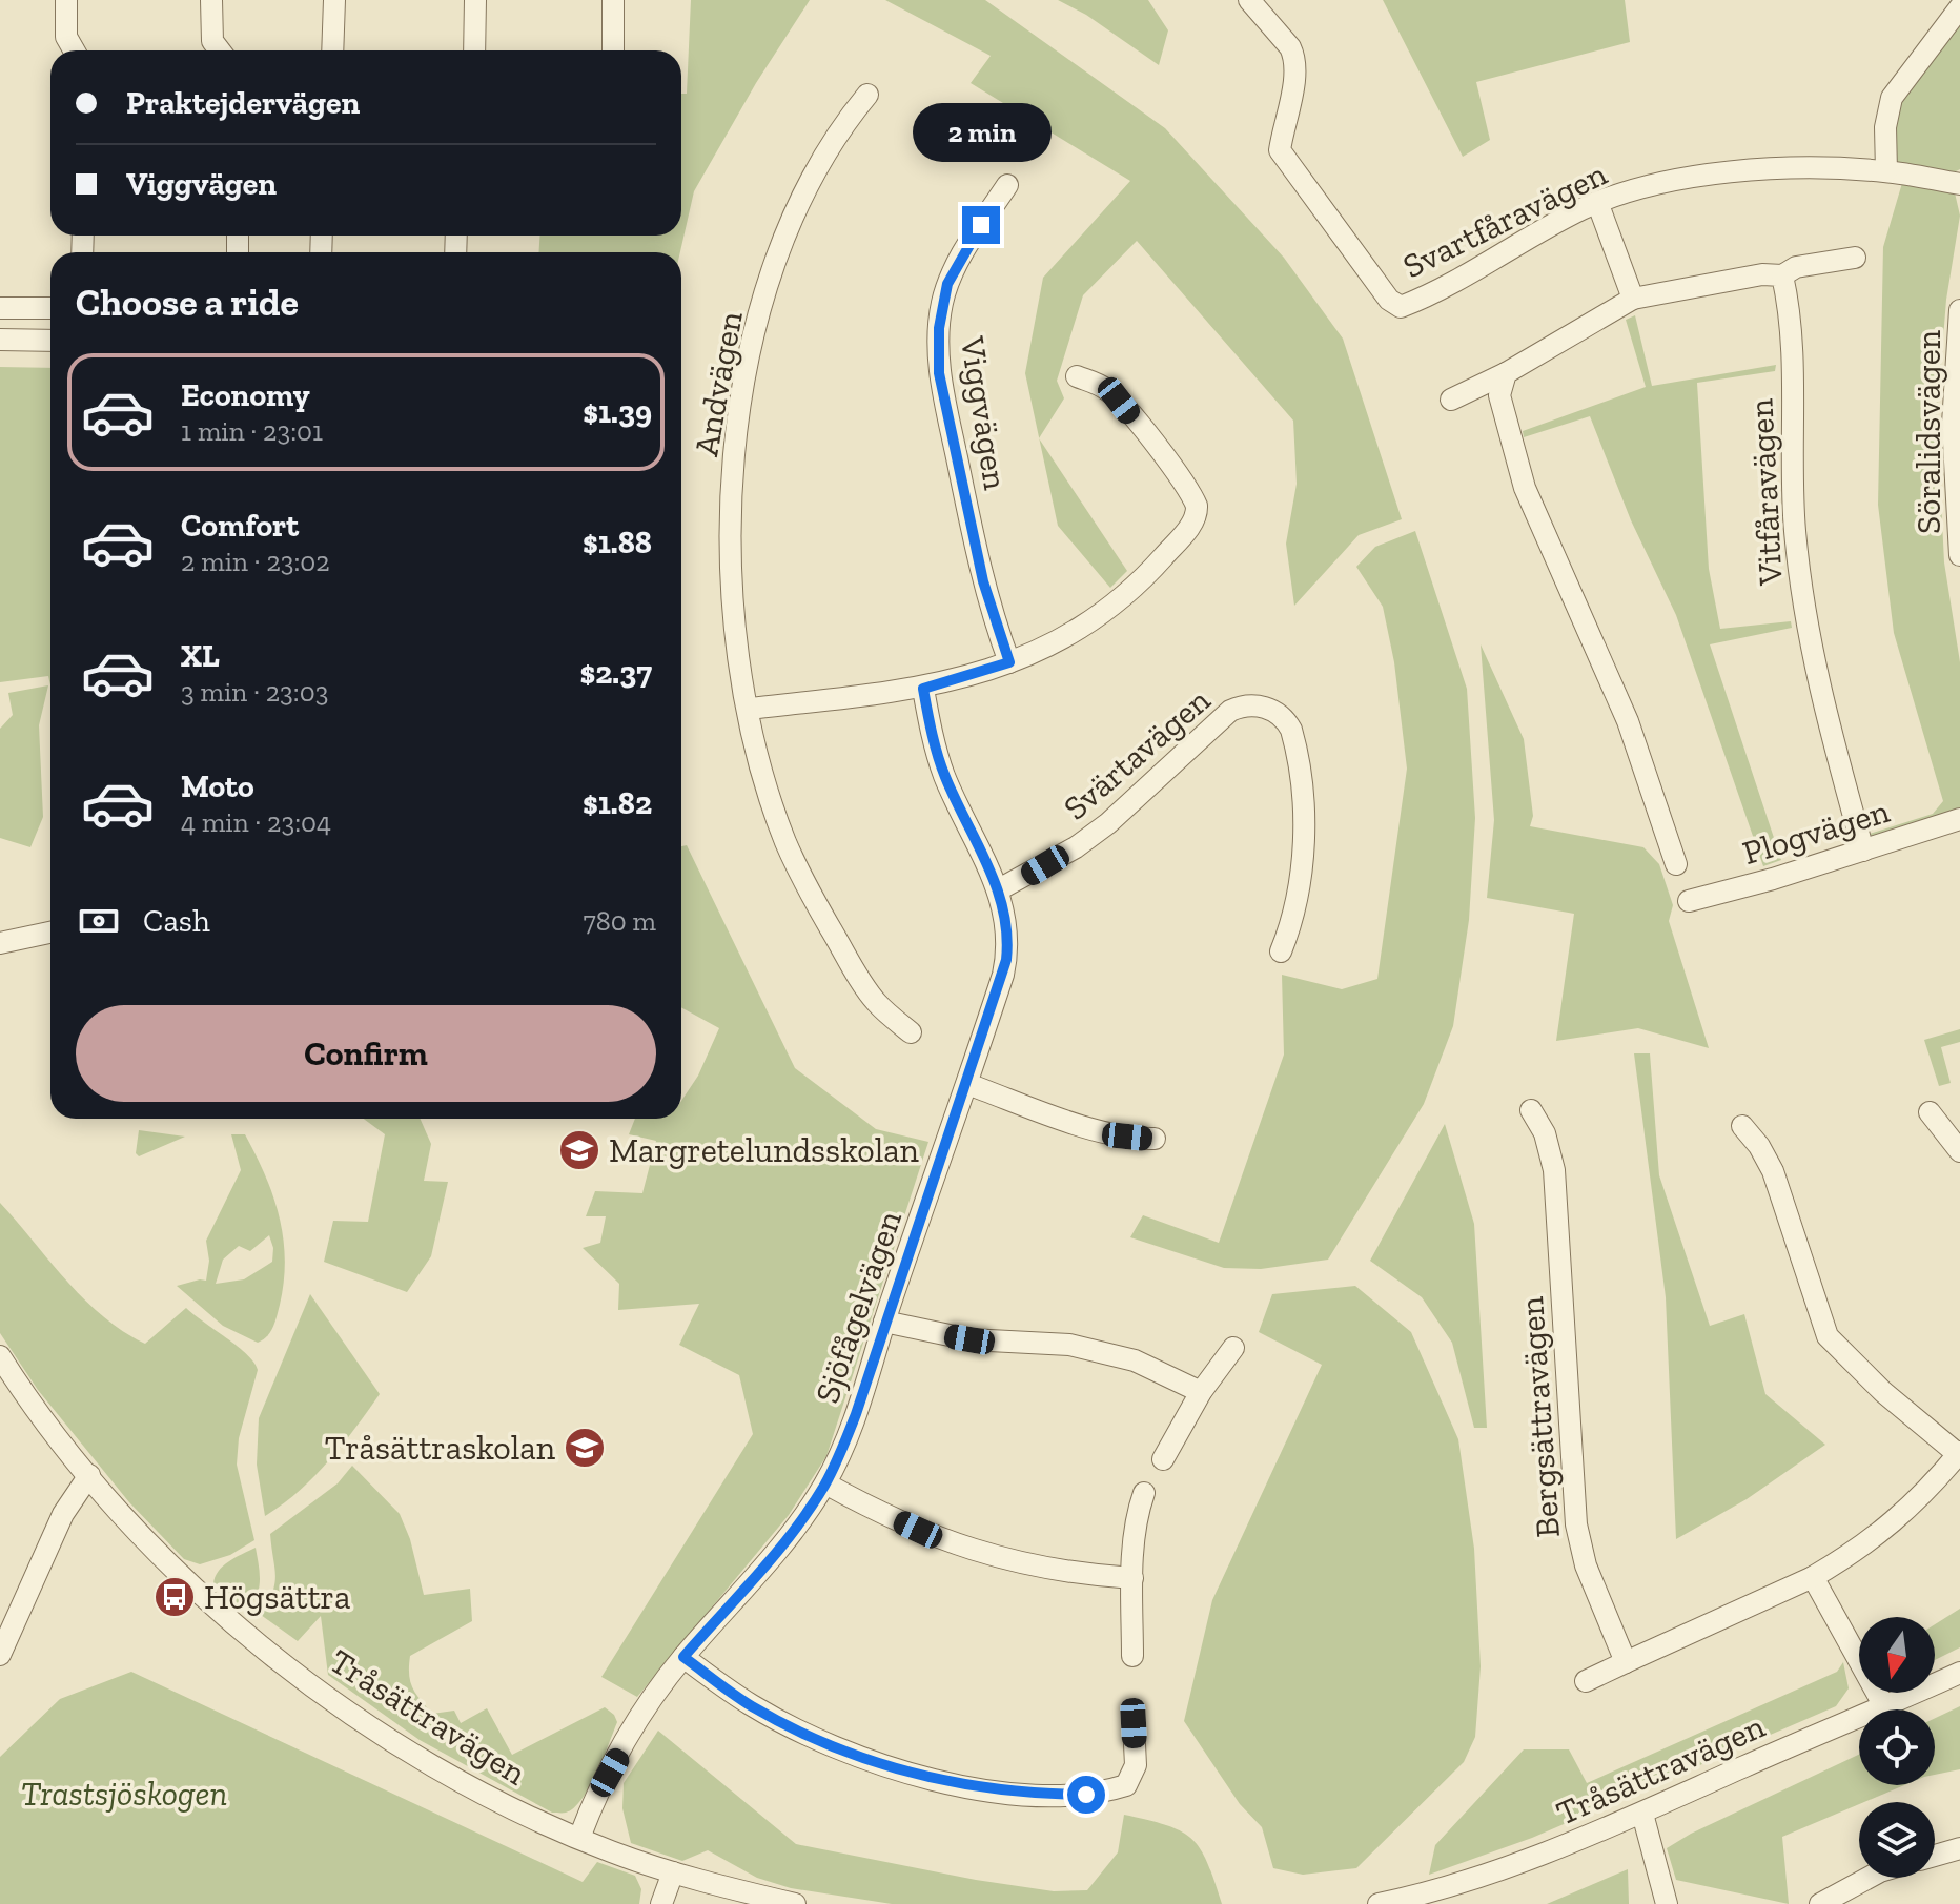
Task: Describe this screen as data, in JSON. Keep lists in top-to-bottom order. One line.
{"streets":{"street":["Svartfåravägen","Andvägen","Viggvägen","Söralidsvägen","Vitfåravägen","Svärtavägen","Plogvägen","Sjöfågelvägen","Bergsättravägen","Tråsättravägen"]},"crossings":[["Vitfåravägen","Plogvägen"],["Svärtavägen","Sjöfågelvägen"],["Sjöfågelvägen","Tråsättravägen"]],"parks":["Trastsjöskogen"],"places":{"school or university":["Margretelundsskolan","Tråsättraskolan"],"bus stop":["Högsättra"]},"north":"bottom","page":{"banner":["Praktejdervägen","Viggvägen"],"bubble":"2 min","heading":"Choose a ride","list":[{"name":"Economy","note":"1 min · 23:01","value":"$1.39"},{"name":"Comfort","note":"2 min · 23:02","value":"$1.88"},{"name":"XL","note":"3 min · 23:03","value":"$2.37"},{"name":"Moto","note":"4 min · 23:04","value":"$1.82"}],"pay":["Cash","780 m"],"buttons":"Confirm"}}
